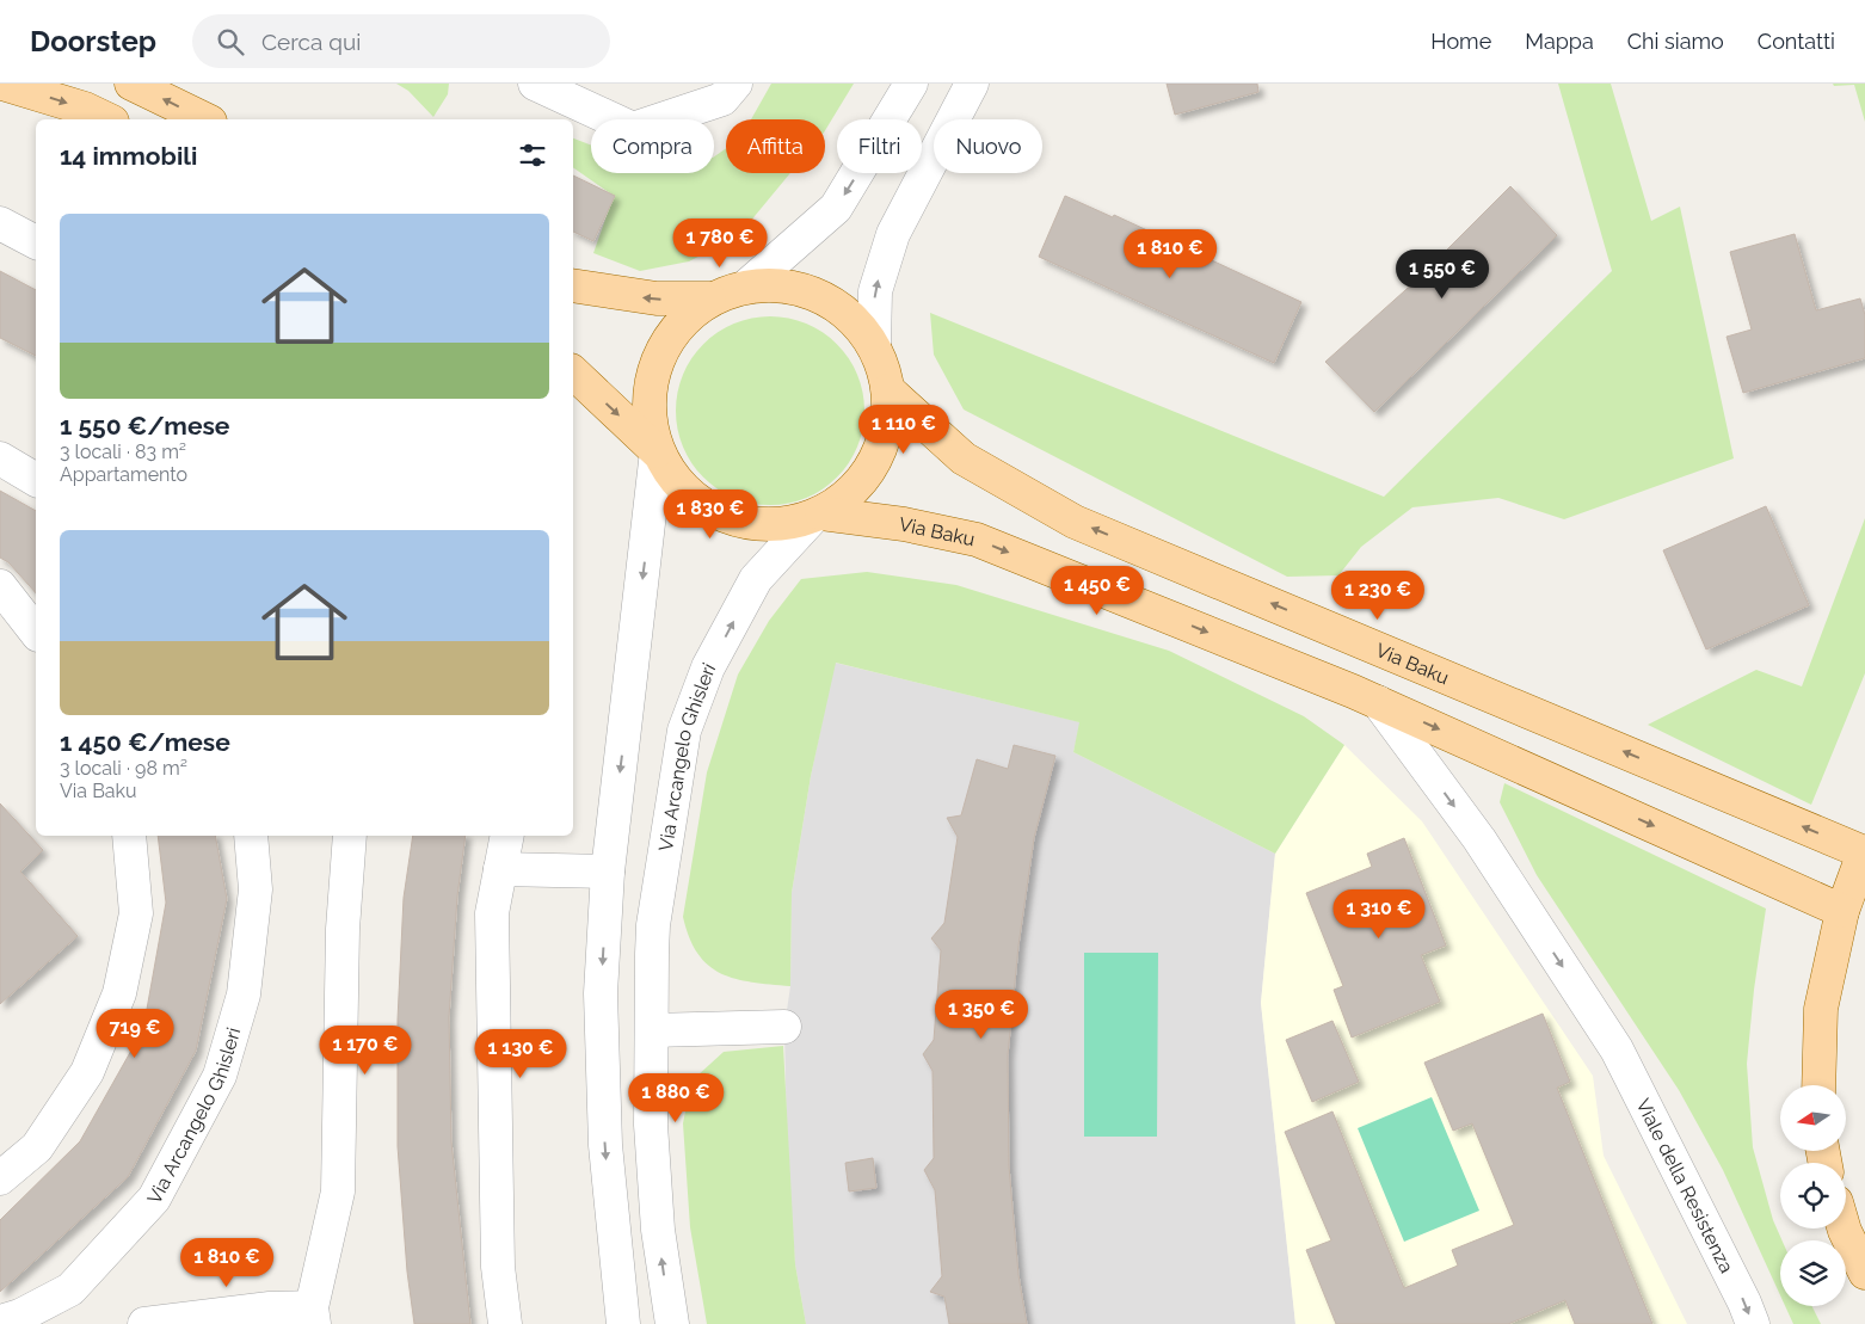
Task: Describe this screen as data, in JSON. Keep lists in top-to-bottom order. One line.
{"streets":{"main road":["Via Baku"],"street":["Via Arcangelo Ghisleri","Viale della Resistenza"]},"crossings":[["Via Baku","Via Arcangelo Ghisleri"],["Via Baku","Viale della Resistenza"]],"one_way":["Viale della Resistenza"],"north":"left","page":{"header":"Doorstep","search":"Cerca qui","nav":["Home","Mappa","Chi siamo","Contatti"],"chip":["Compra","Affitta","Filtri","Nuovo"],"heading":"14 immobili","list":[{"name":"1 550 €/mese","note":"3 locali · 83 m² · Appartamento"},{"name":"1 450 €/mese","note":"3 locali · 98 m² · Via Baku"}],"price":["1 780 €","1 810 €","1 550 €","1 110 €","1 830 €","1 450 €","1 230 €","1 310 €","1 350 €","719 €","1 170 €","1 130 €","1 880 €","1 810 €"]}}
